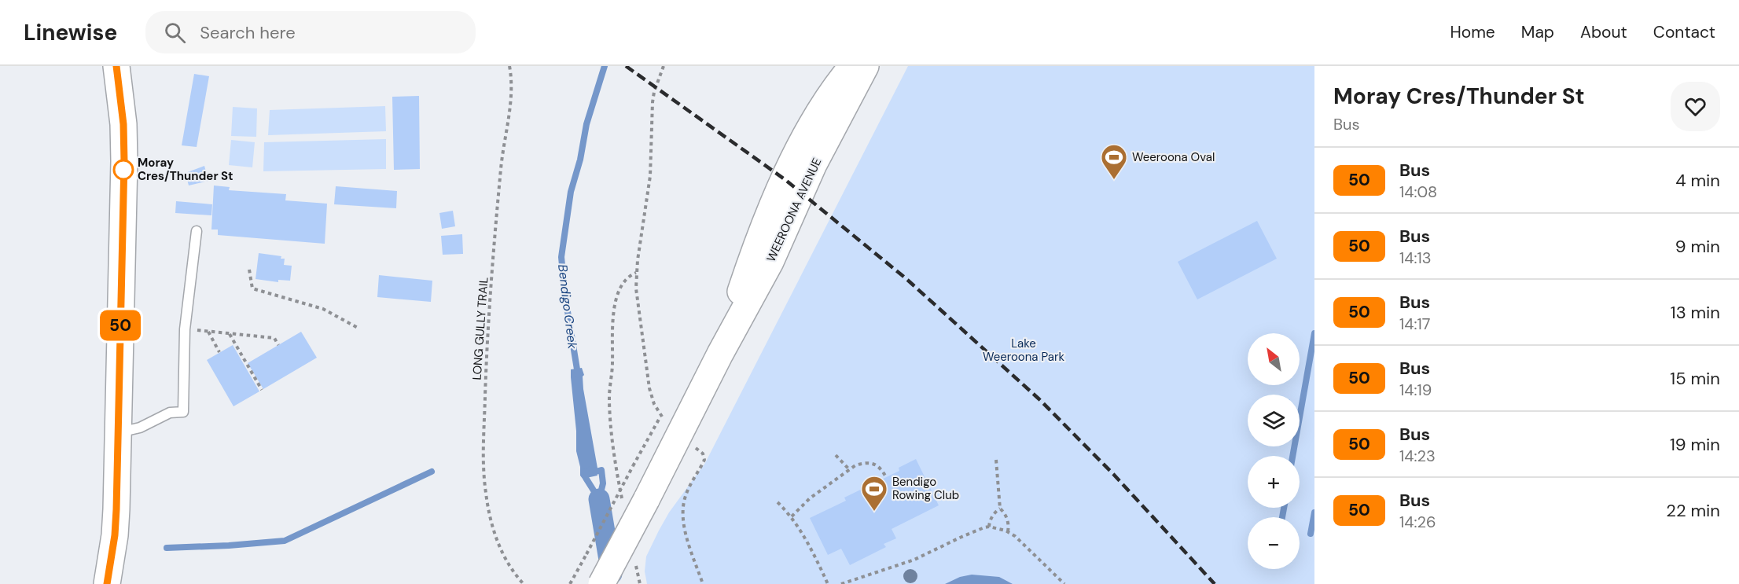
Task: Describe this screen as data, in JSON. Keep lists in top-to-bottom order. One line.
{"streets":{"main road":["WEEROONA AVENUE"],"path":["LONG GULLY TRAIL"]},"water":["Bendigo Creek"],"parks":["Lake Weeroona Park"],"places":{"other":["Moray Cres/Thunder St"],"sports":["Weeroona Oval","Bendigo Rowing Club"]},"lines":["bus line 50"],"north":"top left","page":{"header":"Linewise","search":"Search here","nav":["Home","Map","About","Contact"],"on_map":"50","heading":["Moray Cres/Thunder St","Bus"],"list":[{"mark":"50","name":"Bus","note":"14:08","value":"4 min"},{"mark":"50","name":"Bus","note":"14:13","value":"9 min"},{"mark":"50","name":"Bus","note":"14:17","value":"13 min"},{"mark":"50","name":"Bus","note":"14:19","value":"15 min"},{"mark":"50","name":"Bus","note":"14:23","value":"19 min"},{"mark":"50","name":"Bus","note":"14:26","value":"22 min"}],"map_buttons":["+","−"]}}
